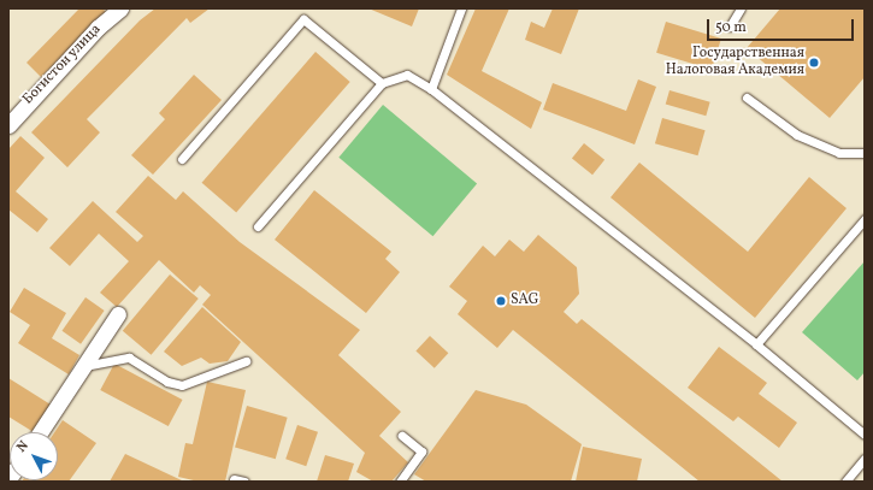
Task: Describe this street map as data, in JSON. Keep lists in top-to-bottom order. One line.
{"streets":{"street":["Богистон улица"]},"places":["Государственная Налоговая Академия","SAG"],"scale_bar":"50 m","north":"top left"}
